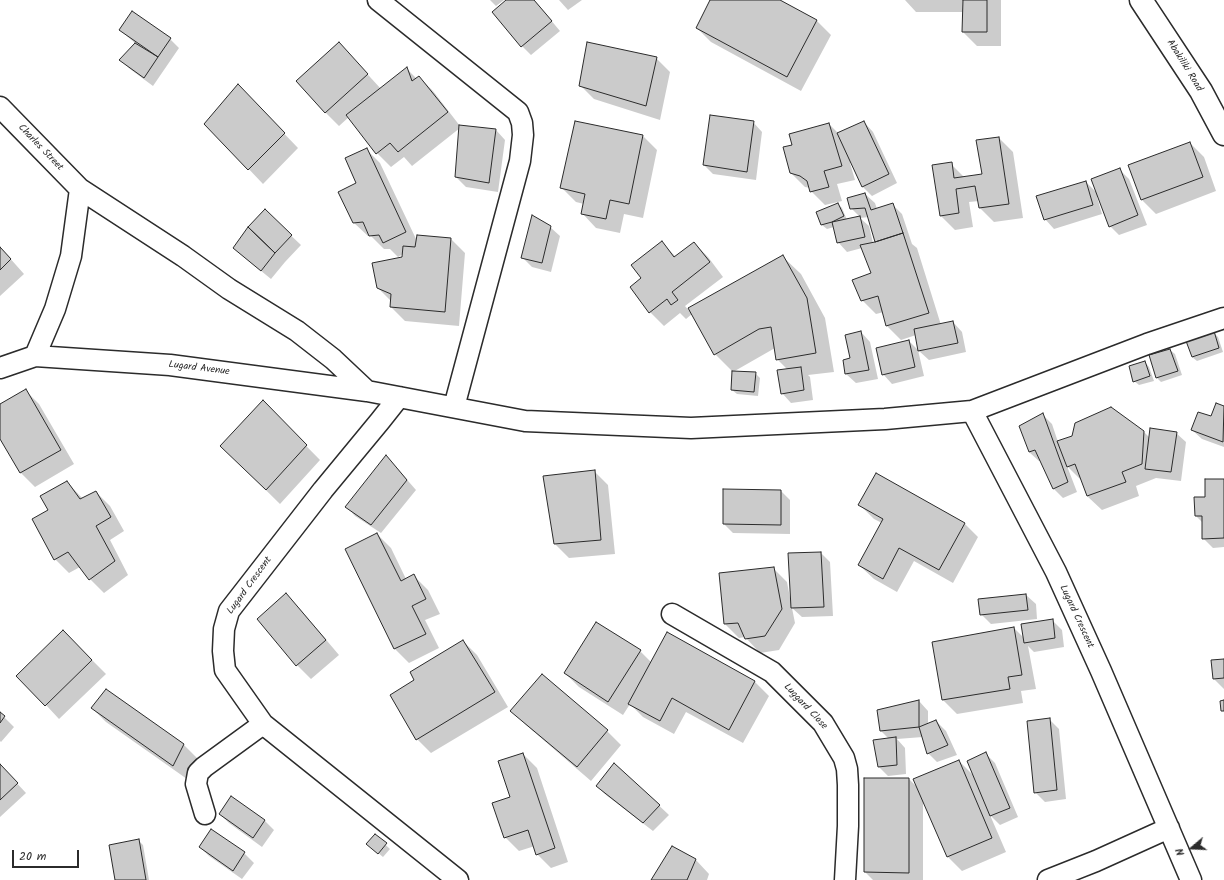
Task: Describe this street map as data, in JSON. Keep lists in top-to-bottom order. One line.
{"streets":{"main road":["Abakiliki Road"],"street":["Charles Street","Lugard Avenue","Lugard Crescent","Luggard Close"]},"crossings":[["Charles Street","Lugard Avenue"],["Lugard Avenue","Lugard Crescent"]],"scale_bar":"20 m","north":"left"}
